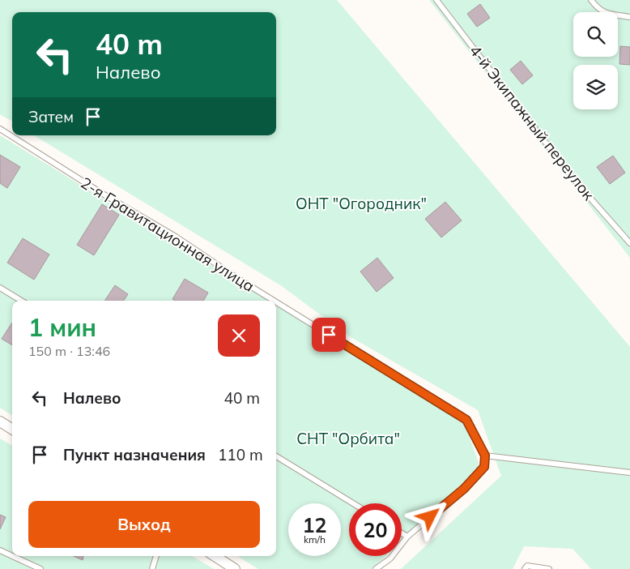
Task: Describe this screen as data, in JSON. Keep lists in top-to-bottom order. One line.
{"streets":{"lane":["4-й Экипажный переулок","2-я Гравитационная улица"]},"parks":["ОНТ \"Огородник\"","СНТ \"Орбита\""],"page":{"turn":["40 m","Налево"],"then":"Затем","heading":["1 мин","150 m · 13:46"],"list":[{"name":"Налево","value":"40 m"},{"name":"Пункт назначения","value":"110 m"}],"buttons":"Выход","speed":"12 km/h","limit":"20"}}
